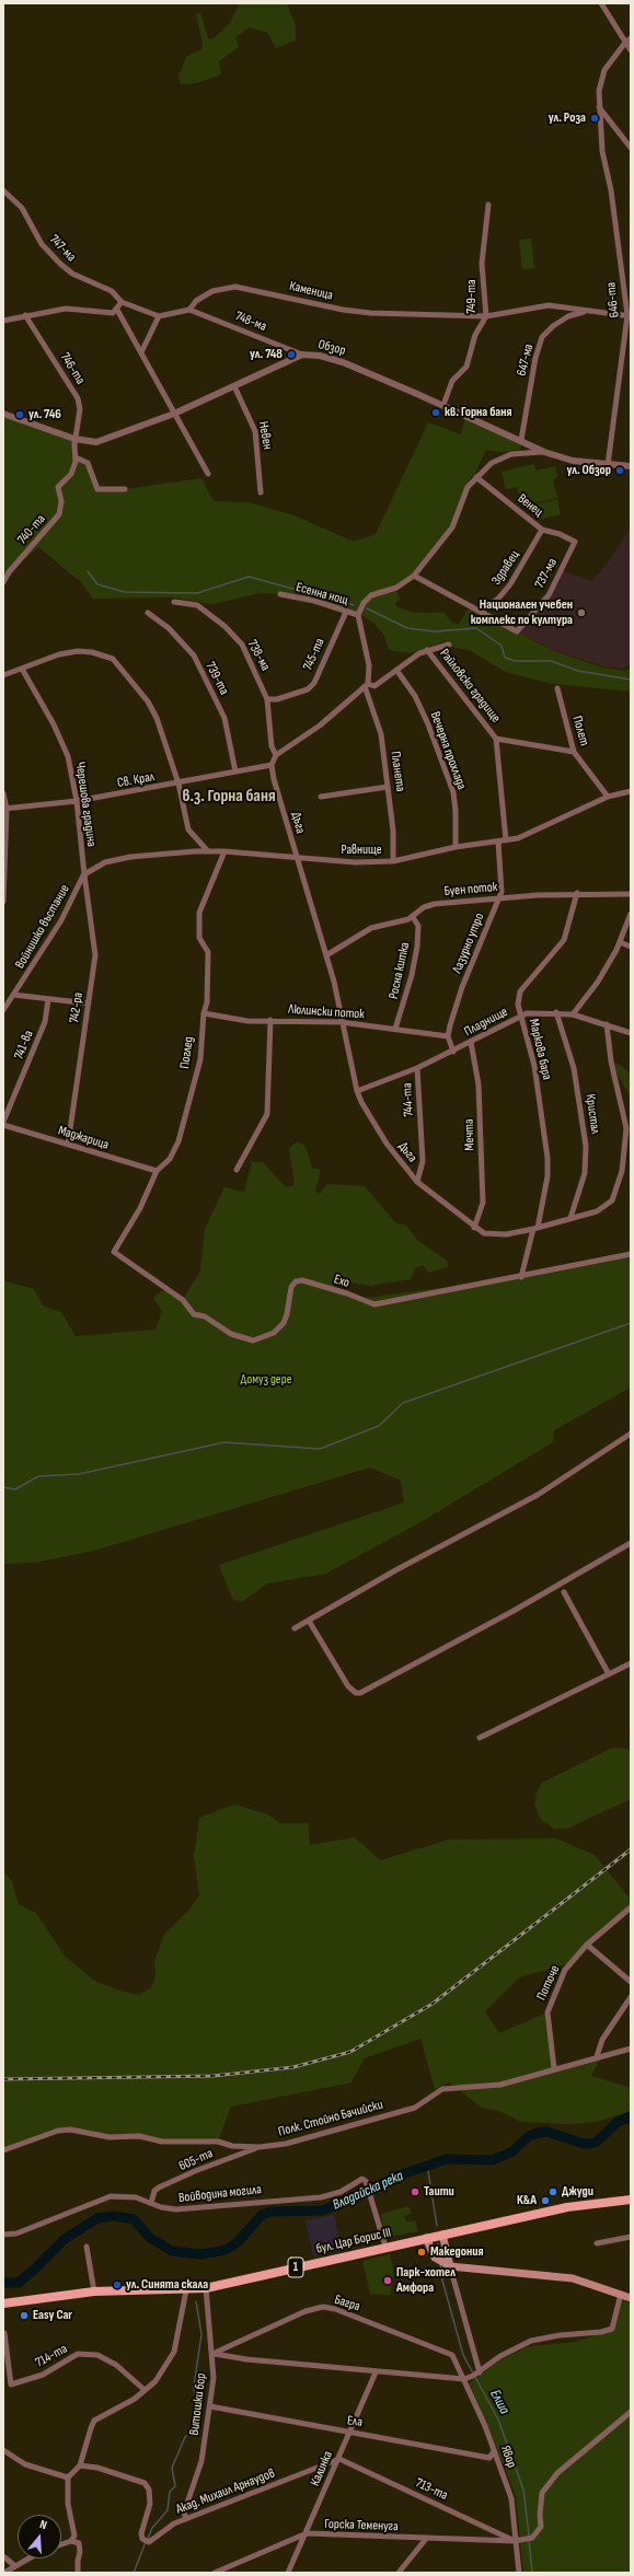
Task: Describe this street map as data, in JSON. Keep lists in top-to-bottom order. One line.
{"streets":{"main road":["бул. Цар Борис III","1"],"street":["747-ма","Каменица","749-та","646-та","748-ма","Обзор","647-ма","746-та","Невен","Венец","740-та","Здравец","737-ма","Есенна нощ","745-та","738-ма","739-та","Райловско градище","Полет","Вечерна прохлада","Планета","Св. Крал","Черешова градина","Дъга","Равнище","Буен поток","Войнишко въстание","Лазурно утро","Росна китка","742-ра","Люлински поток","Пладнище","741-ва","Маркова бара","Поглед","744-та","Кристал","Мечта","Маджарица","Ехо","Поточе","Полк. Стойно Бачийски","605-та","Войводина могила","Багра","714-та","Витошки бор","Ела","Явор","Калинка","713-та","Акад. Михаил Арнаудов","Горска Теменуга"]},"crossings":[["Каменица","749-та"],["Каменица","646-та"],["Каменица","748-ма"],["Каменица","647-ма"],["749-та","Обзор"],["646-та","Обзор"],["748-ма","Обзор"],["Обзор","647-ма"],["Обзор","746-та"],["Обзор","Невен"],["Венец","Здравец"],["Венец","737-ма"],["Здравец","737-ма"],["Есенна нощ","745-та"],["Есенна нощ","Планета"],["745-та","738-ма"],["739-та","Св. Крал"],["Райловско градище","Равнище"],["Полет","Равнище"],["Вечерна прохлада","Равнище"],["Планета","Равнище"],["Св. Крал","Черешова градина"],["Св. Крал","Дъга"],["Черешова градина","Равнище"],["Черешова градина","Войнишко въстание"],["Черешова градина","742-ра"],["Дъга","Равнище"],["Дъга","Буен поток"],["Дъга","Люлински поток"],["Дъга","Пладнище"],["Дъга","Маркова бара"],["Дъга","744-та"],["Дъга","Кристал"],["Дъга","Мечта"],["Равнище","Войнишко въстание"],["Равнище","Лазурно утро"],["Равнище","742-ра"],["Равнище","Поглед"],["Буен поток","Лазурно утро"],["Буен поток","Росна китка"],["Буен поток","Маркова бара"],["Войнишко въстание","742-ра"],["Лазурно утро","Люлински поток"],["Росна китка","Люлински поток"],["742-ра","Маджарица"],["Люлински поток","Поглед"],["Пладнище","Маркова бара"],["Пладнище","744-та"],["Пладнище","Кристал"],["Пладнище","Мечта"],["Маркова бара","Ехо"],["Поглед","Маджарица"],["Поглед","Ехо"],["Поточе","Полк. Стойно Бачийски"],["Полк. Стойно Бачийски","605-та"],["605-та","Войводина могила"],["Войводина могила","бул. Цар Борис III"],["бул. Цар Борис III","Витошки бор"],["Багра","Витошки бор"],["Багра","Явор"],["Витошки бор","Ела"],["Витошки бор","Акад. Михаил Арнаудов"],["Ела","Явор"],["Ела","Калинка"],["Явор","713-та"],["Явор","Горска Теменуга"],["Калинка","713-та"],["Калинка","Акад. Михаил Арнаудов"],["Калинка","Горска Теменуга"],["713-та","Акад. Михаил Арнаудов"],["713-та","Горска Теменуга"]],"districts":["в.з. Горна баня"],"water":["Владайска река","Елша"],"parks":["Домуз дере"],"places":["ул. Роза","ул. 748","кв. Горна баня","ул. 746","ул. Обзор","Национален учебен комплекс по култура","Таити","Джуди","K&A","Македония","Парк-хотел Амфора","ул. Синята скала","Easy Car"],"north":"top"}
